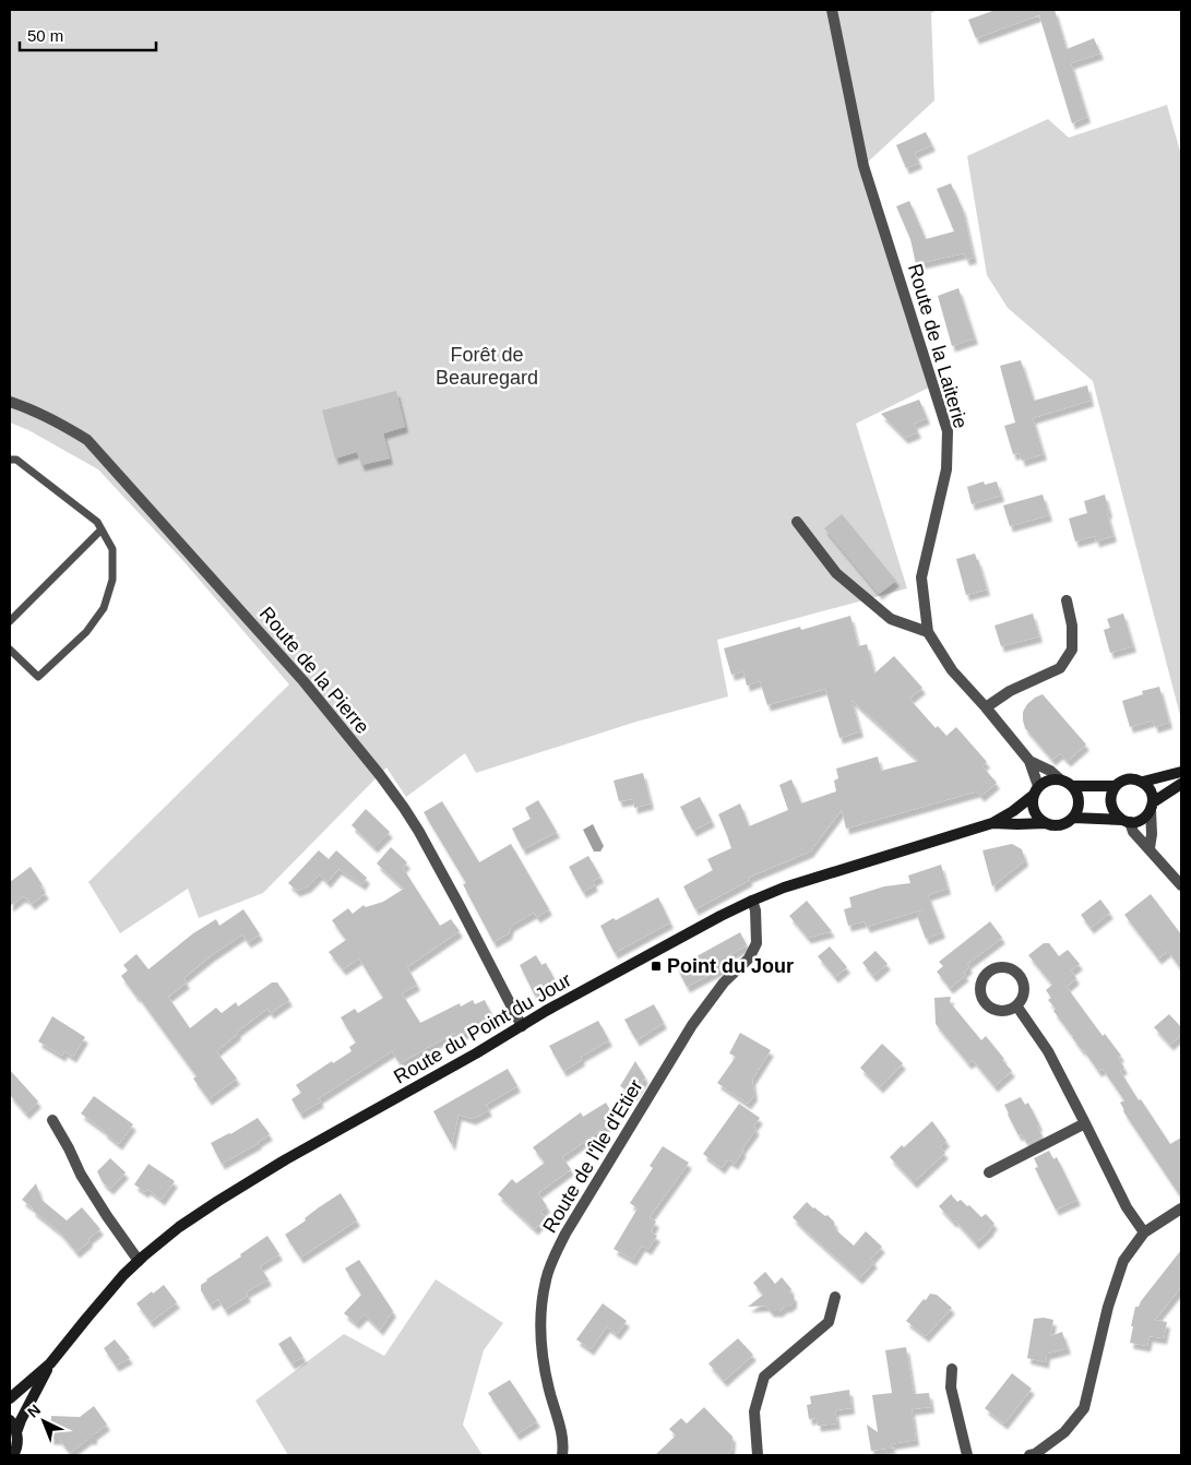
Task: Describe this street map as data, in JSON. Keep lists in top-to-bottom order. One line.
{"streets":{"main road":["Route du Point du Jour"],"street":["Route de la Laiterie","Route de la Pierre","Route de l'Île d'Etier"]},"crossings":[["Route de la Laiterie","Route du Point du Jour"],["Route de la Pierre","Route du Point du Jour"],["Route du Point du Jour","Route de l'Île d'Etier"]],"parks":["Forêt de Beauregard"],"places":{"transit":["Point du Jour"]},"scale_bar":"50 m","north":"top left"}
